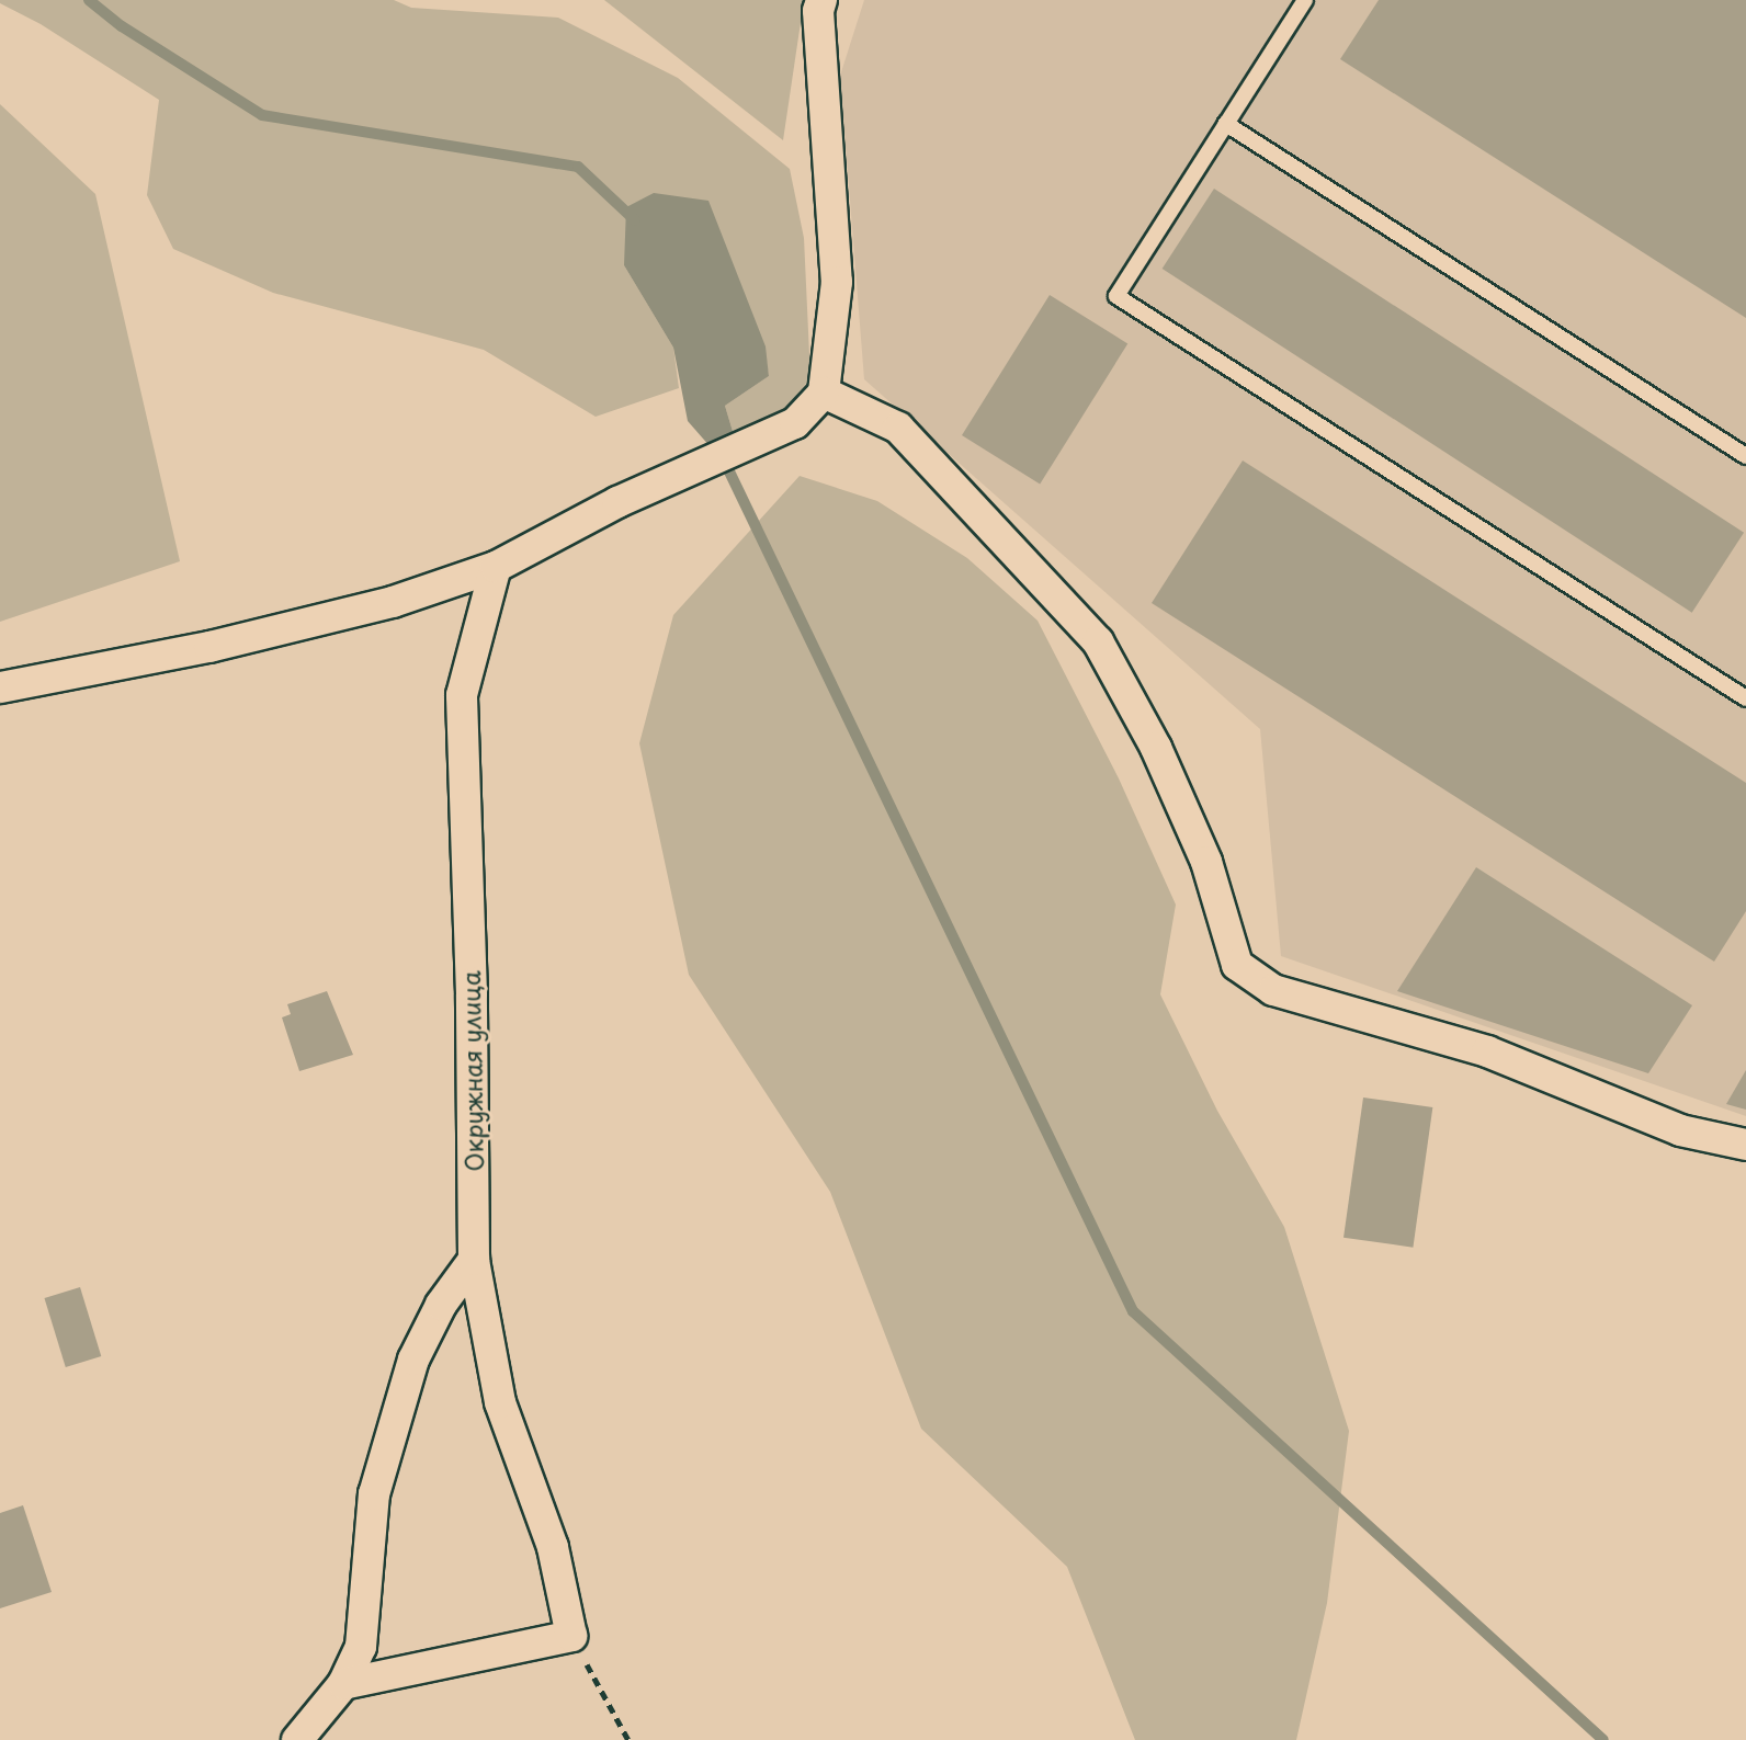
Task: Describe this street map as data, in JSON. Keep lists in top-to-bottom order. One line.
{"streets":{"street":["Окружная улица"]}}
